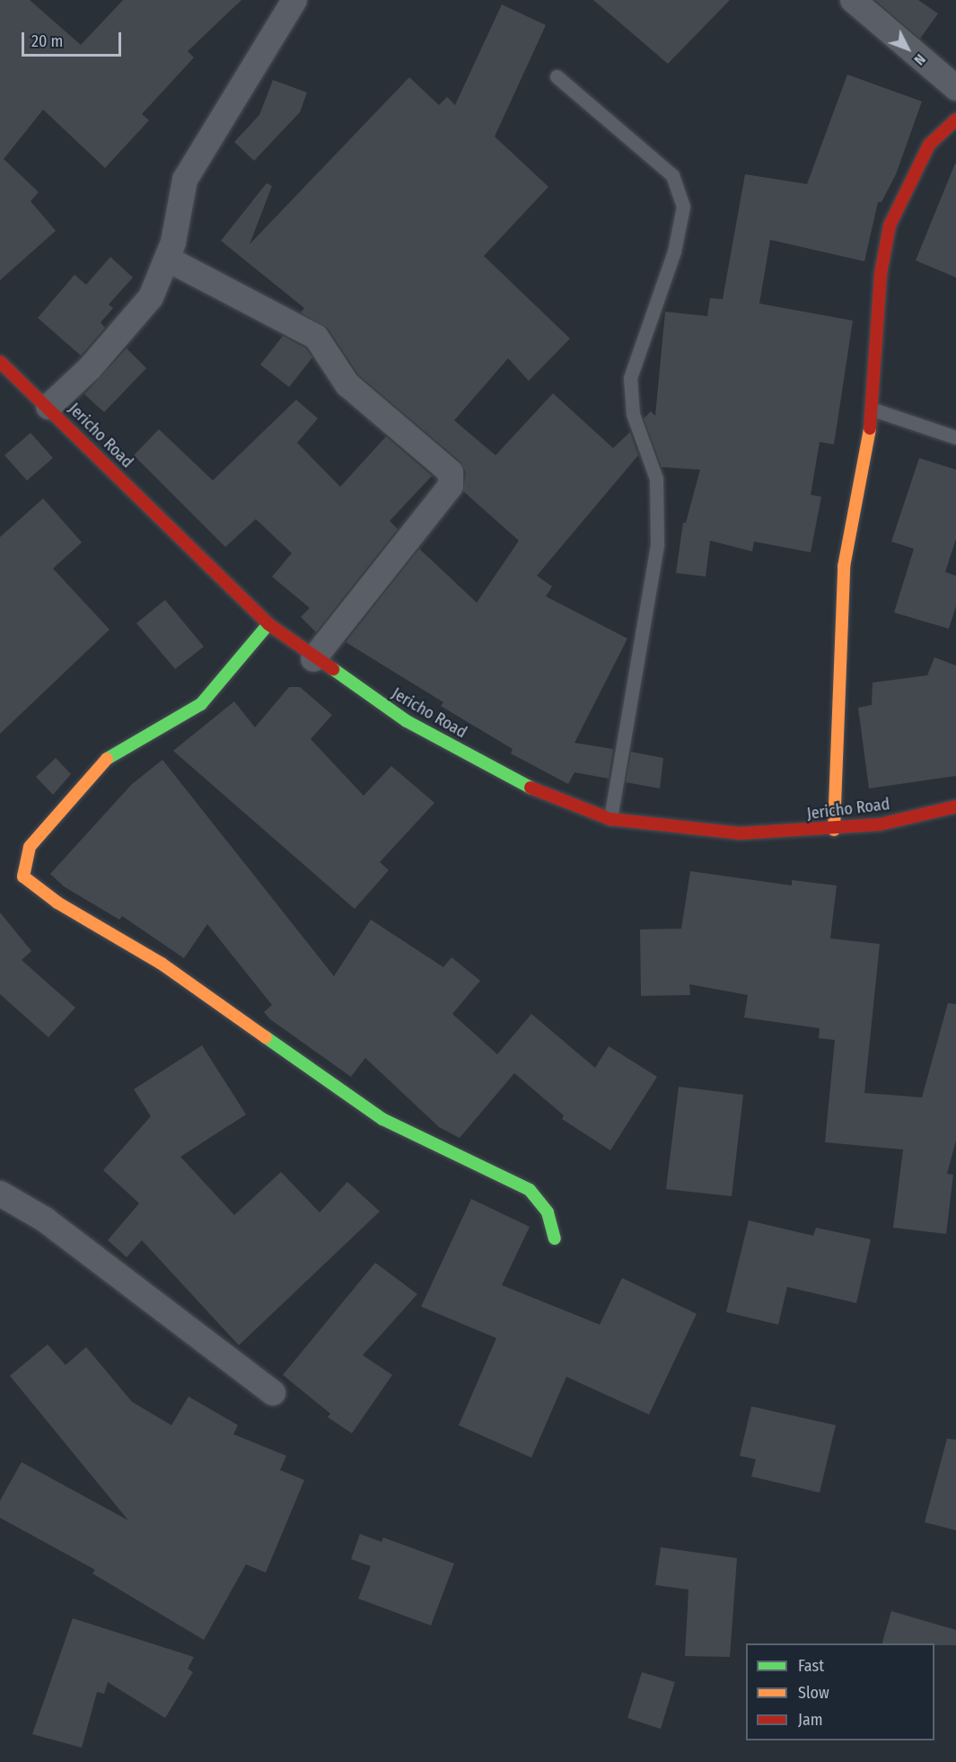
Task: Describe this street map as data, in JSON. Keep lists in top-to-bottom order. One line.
{"streets":{"street":["Jericho Road"]},"legend":["Fast","Slow","Jam"],"scale_bar":"20 m","north":"bottom right"}
